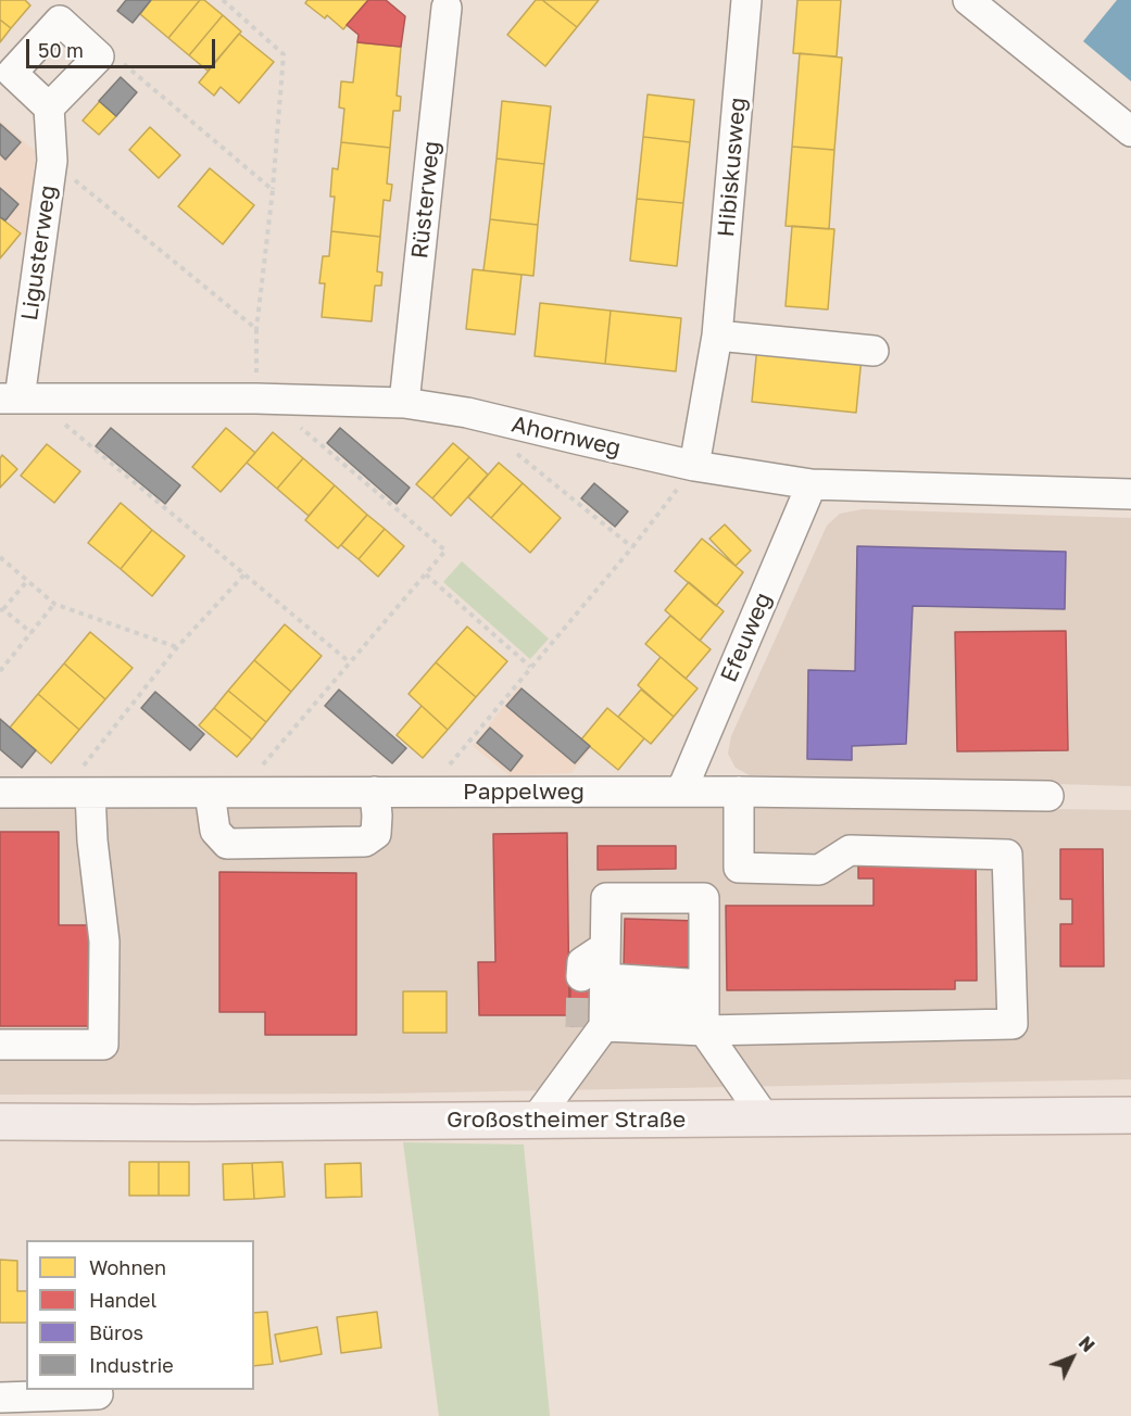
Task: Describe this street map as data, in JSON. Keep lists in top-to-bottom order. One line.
{"streets":{"main road":["Großostheimer Straße"],"street":["Hibiskusweg","Rüsterweg","Ligusterweg","Ahornweg","Efeuweg","Pappelweg"]},"crossings":[["Hibiskusweg","Ahornweg"],["Rüsterweg","Ahornweg"],["Ligusterweg","Ahornweg"],["Ahornweg","Efeuweg"],["Efeuweg","Pappelweg"]],"legend":["Wohnen","Handel","Büros","Industrie"],"scale_bar":"50 m","north":"top right"}
